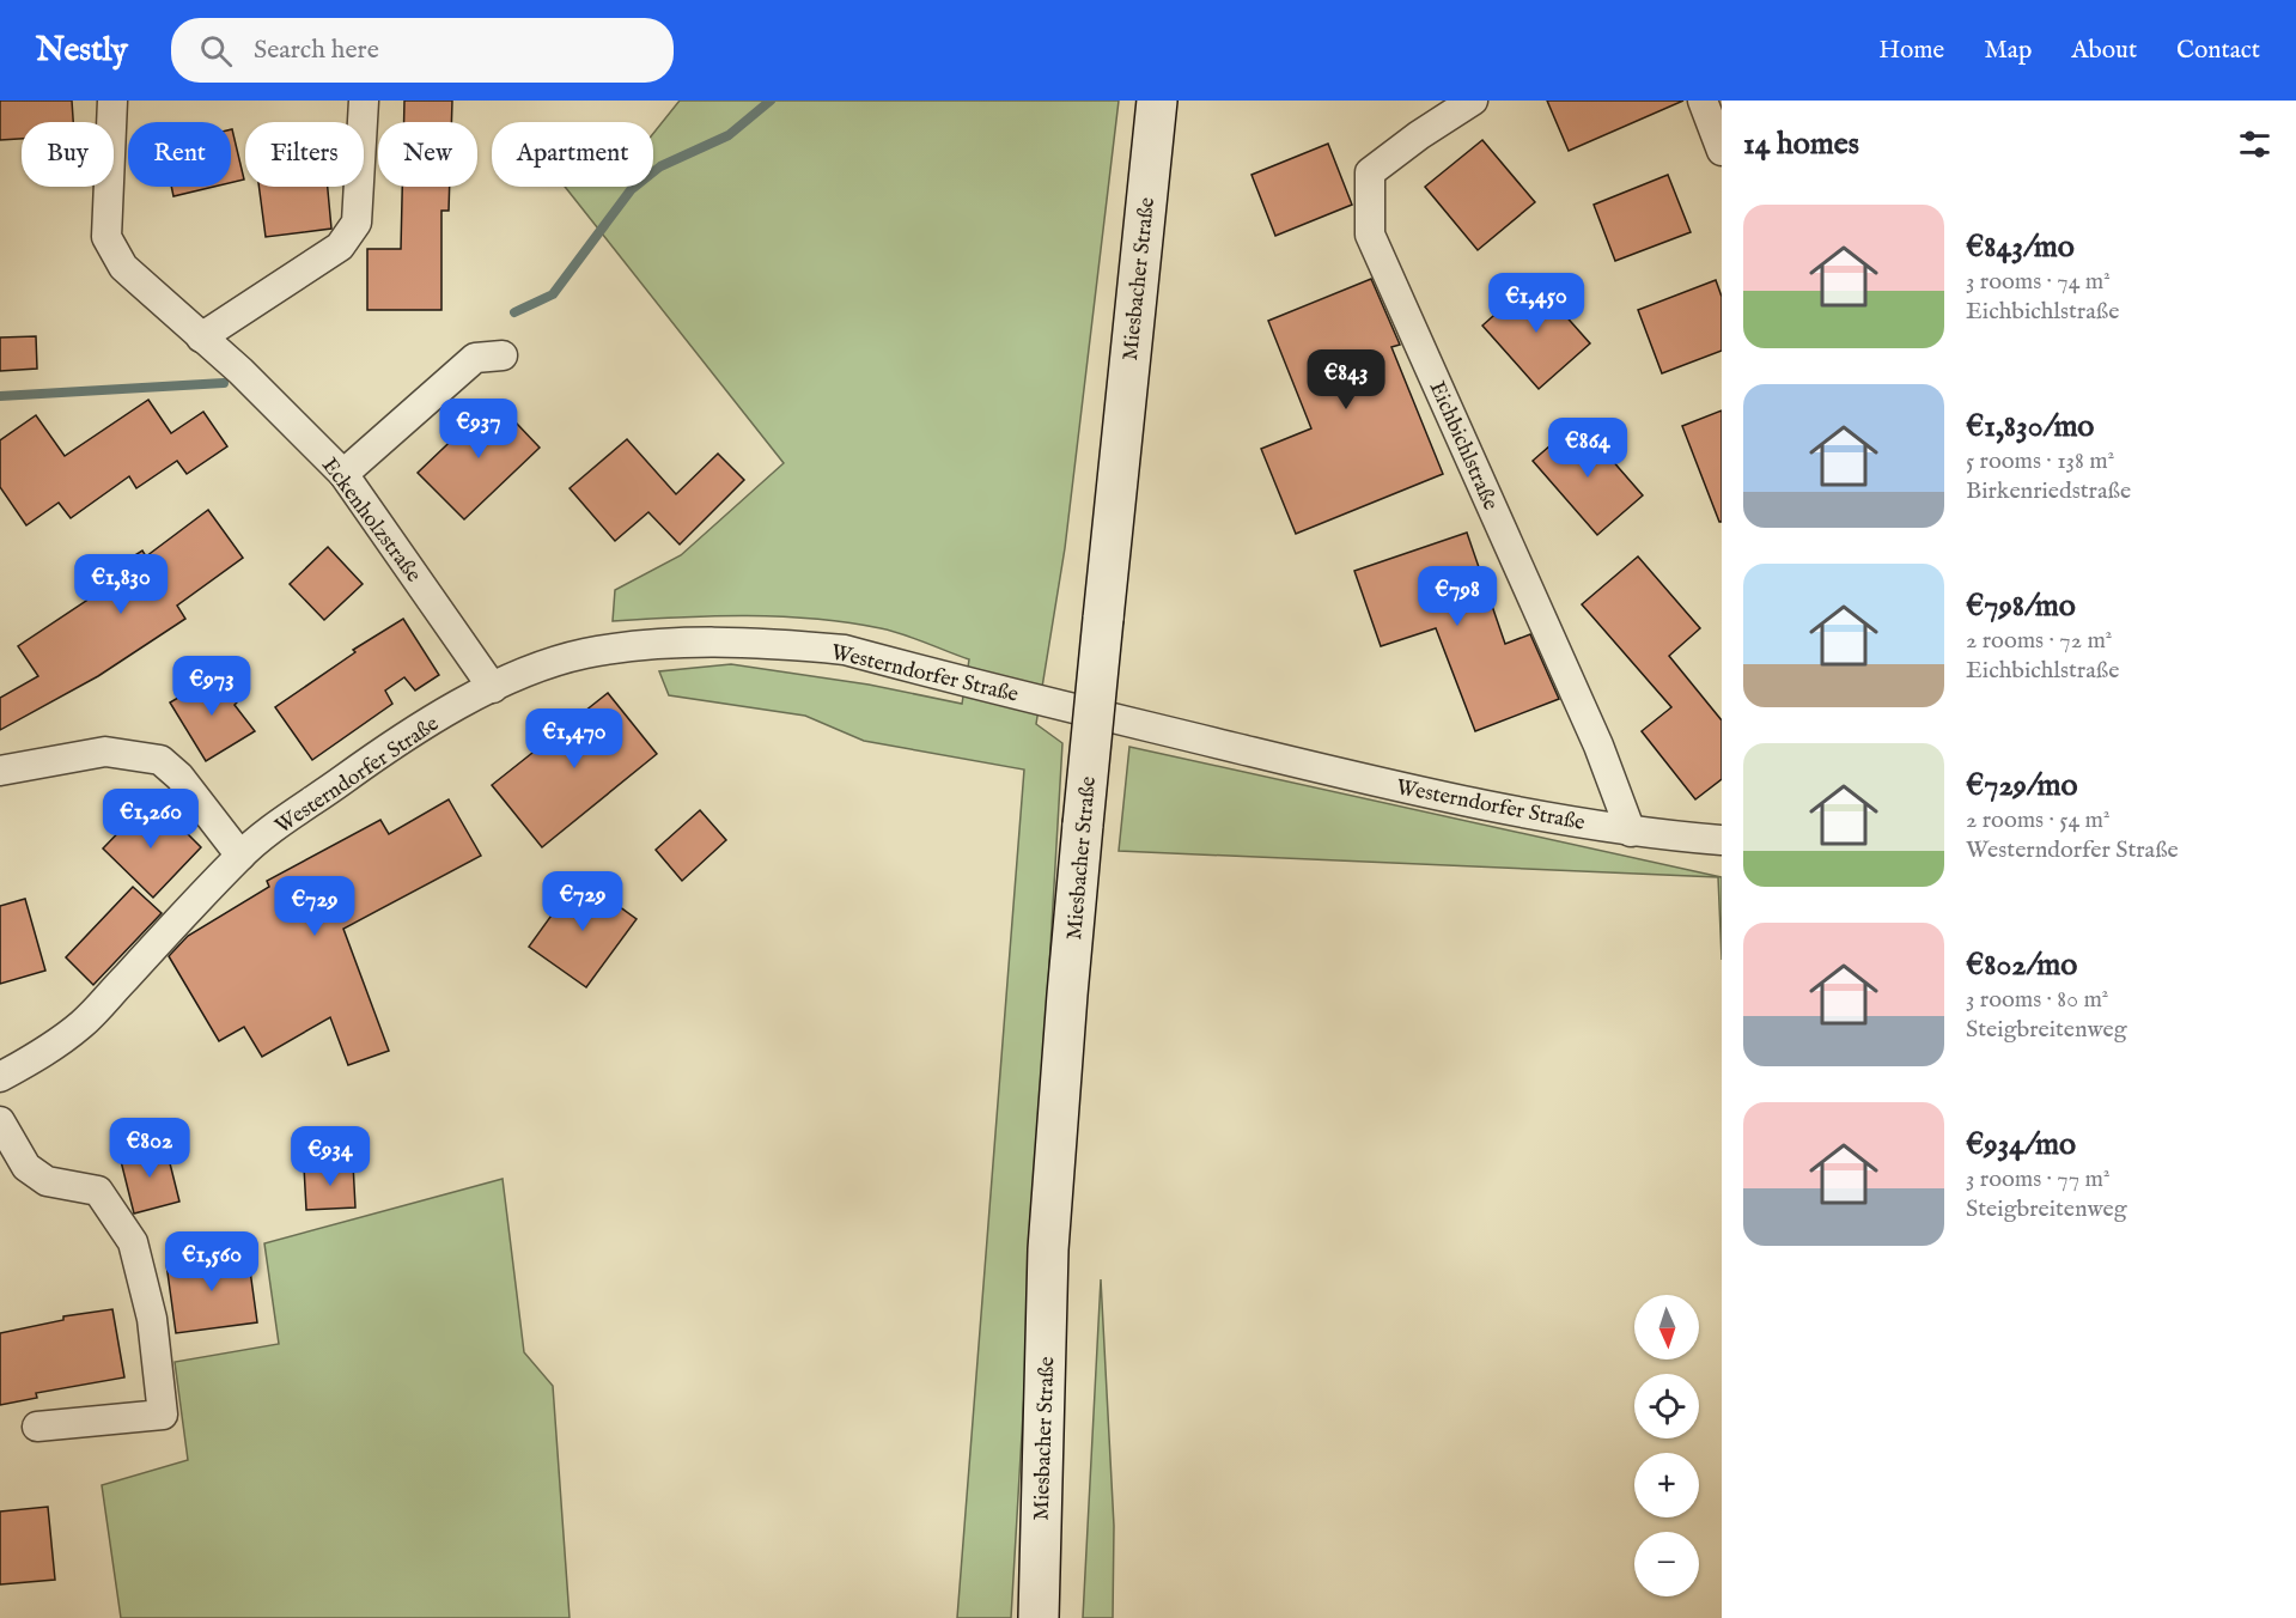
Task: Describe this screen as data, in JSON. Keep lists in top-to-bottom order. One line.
{"streets":{"main road":["Miesbacher Straße"],"street":["Eichbichlstraße","Eckenholzstraße","Westerndorfer Straße"]},"crossings":[["Eichbichlstraße","Westerndorfer Straße"],["Eckenholzstraße","Westerndorfer Straße"]],"north":"bottom","page":{"header":"Nestly","search":"Search here","nav":["Home","Map","About","Contact"],"heading":"14 homes","chip":["Buy","Rent","Filters","New","Apartment"],"list":[{"name":"€843/mo","note":"3 rooms · 74 m² · Eichbichlstraße"},{"name":"€1,830/mo","note":"5 rooms · 138 m² · Birkenriedstraße"},{"name":"€798/mo","note":"2 rooms · 72 m² · Eichbichlstraße"},{"name":"€729/mo","note":"2 rooms · 54 m² · Westerndorfer Straße"},{"name":"€802/mo","note":"3 rooms · 80 m² · Steigbreitenweg"},{"name":"€934/mo","note":"3 rooms · 77 m² · Steigbreitenweg"}],"price":["€1,450","€843","€937","€864","€1,830","€798","€973","€1,470","€1,260","€729","€729","€802","€934","€1,560"],"map_buttons":["+","−"]}}
